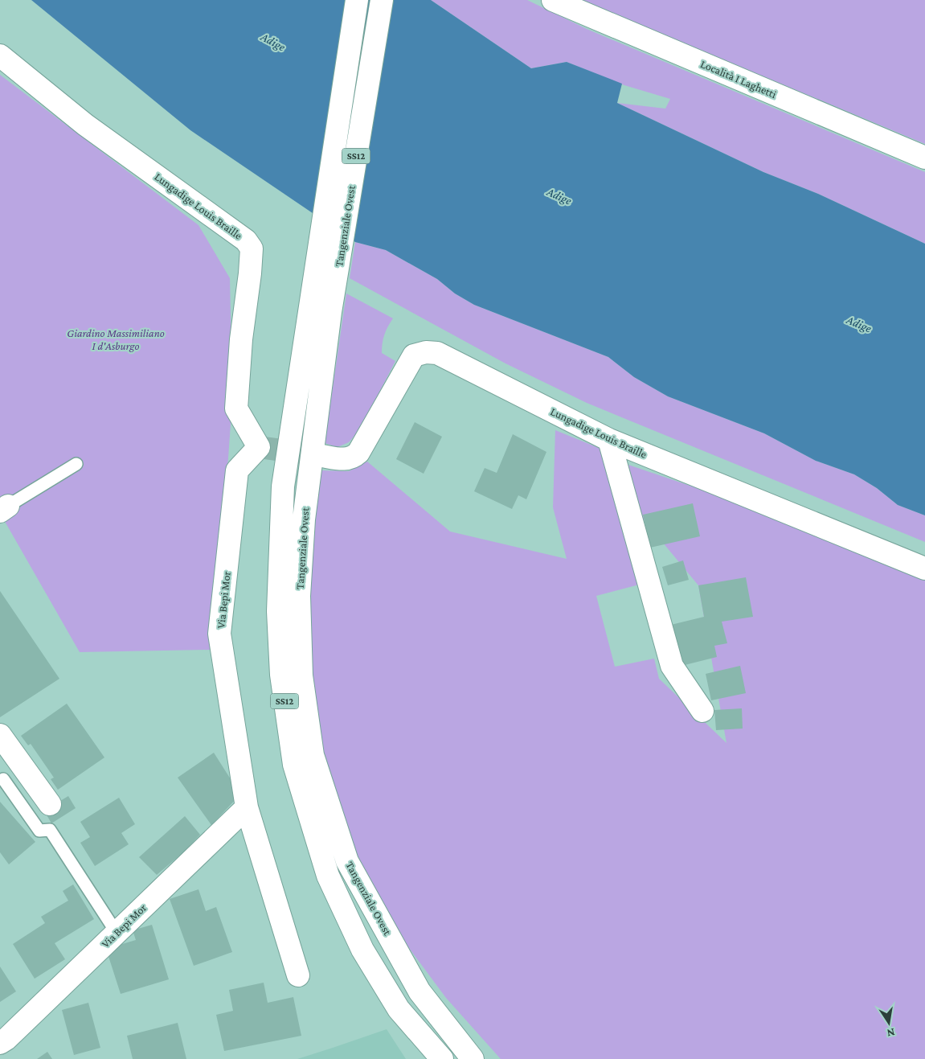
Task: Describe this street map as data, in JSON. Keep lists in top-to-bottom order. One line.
{"streets":{"main road":["Località I Laghetti","SS12","Lungadige Louis Braille","Tangenziale Ovest","Via Bepi Mor"]},"crossings":[["Lungadige Louis Braille","Via Bepi Mor"]],"water":["Adige"],"parks":["Giardino Massimiliano I d'Asburgo"],"north":"bottom"}
